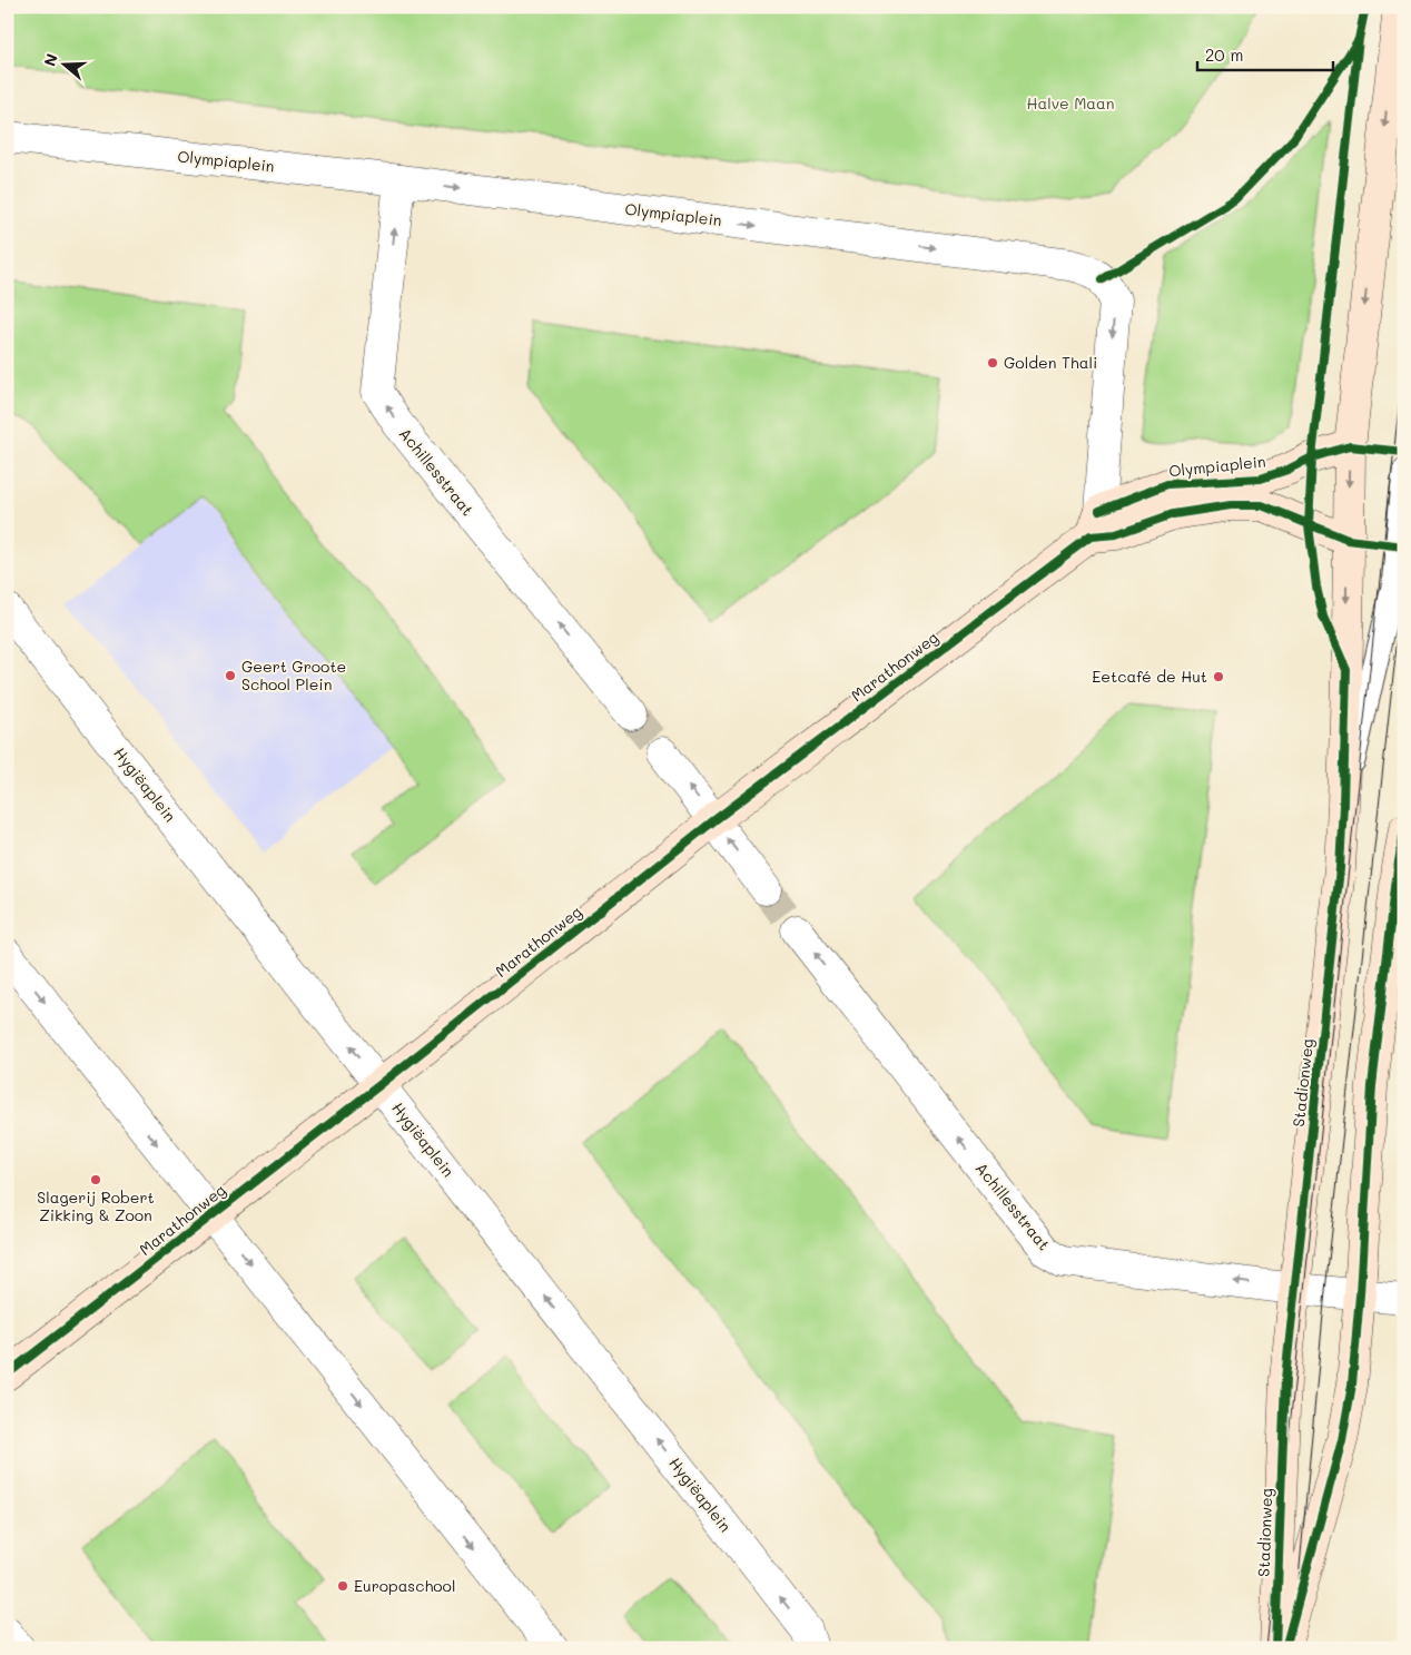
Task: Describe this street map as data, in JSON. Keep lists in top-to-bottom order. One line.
{"streets":{"main road":["Olympiaplein","Marathonweg","Stadionweg"],"street":["Achillesstraat","Hygiëaplein"]},"crossings":[["Olympiaplein","Achillesstraat"],["Olympiaplein","Marathonweg"],["Achillesstraat","Stadionweg"],["Marathonweg","Hygiëaplein"]],"one_way":["Olympiaplein","Achillesstraat"],"parks":["Halve Maan"],"places":["Golden Thali","Geert Groote School Plein","Eetcafé de Hut","Slagerij Robert Zikking & Zoon","Europaschool"],"scale_bar":"20 m","north":"left"}
